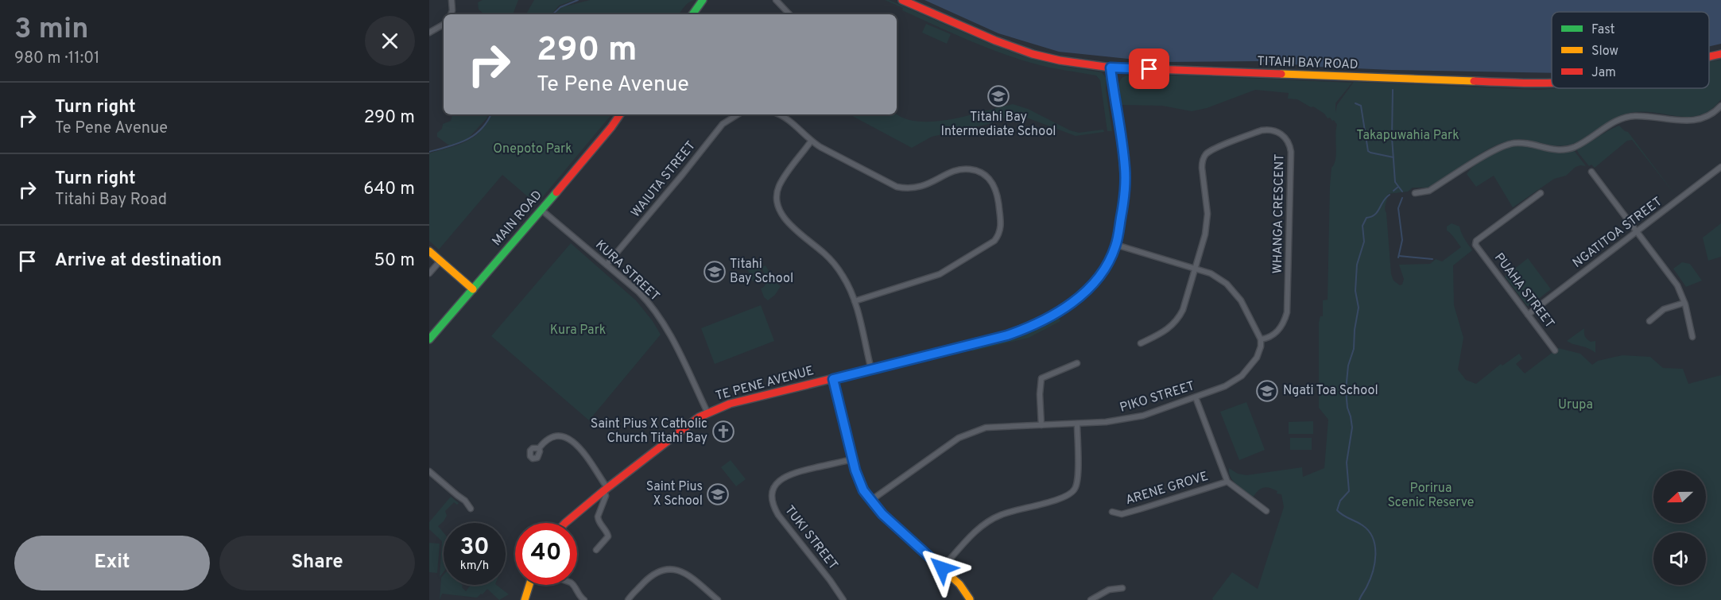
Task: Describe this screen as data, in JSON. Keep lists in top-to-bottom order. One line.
{"streets":{"street":["TITAHI BAY ROAD","WAIUTA STREET","WHANGA CRESCENT","MAIN ROAD","NGATITOA STREET","KURA STREET","PUAHA STREET","TE PENE AVENUE","PIKO STREET","ARENE GROVE","TUKI STREET"]},"crossings":[["TITAHI BAY ROAD","TE PENE AVENUE"],["WAIUTA STREET","KURA STREET"],["WHANGA CRESCENT","PIKO STREET"],["MAIN ROAD","KURA STREET"],["NGATITOA STREET","PUAHA STREET"],["KURA STREET","TE PENE AVENUE"]],"parks":["Takapuwahia Park","Onepoto Park","Kura Park","Urupa","Porirua Scenic Reserve"],"places":{"school or university":["Titahi Bay Intermediate School","Titahi Bay School","Ngati Toa School","Saint Pius X School"],"church":["Saint Pius X Catholic Church Titahi Bay"]},"legend":["Fast","Slow","Jam"],"north":"left","page":{"heading":["3 min","980 m · 11:01"],"turn":["290 m","Te Pene Avenue"],"list":[{"name":"Turn right","note":"Te Pene Avenue","value":"290 m"},{"name":"Turn right","note":"Titahi Bay Road","value":"640 m"},{"name":"Arrive at destination","value":"50 m"}],"speed":"30 km/h","limit":"40","buttons":["Exit","Share"]}}
